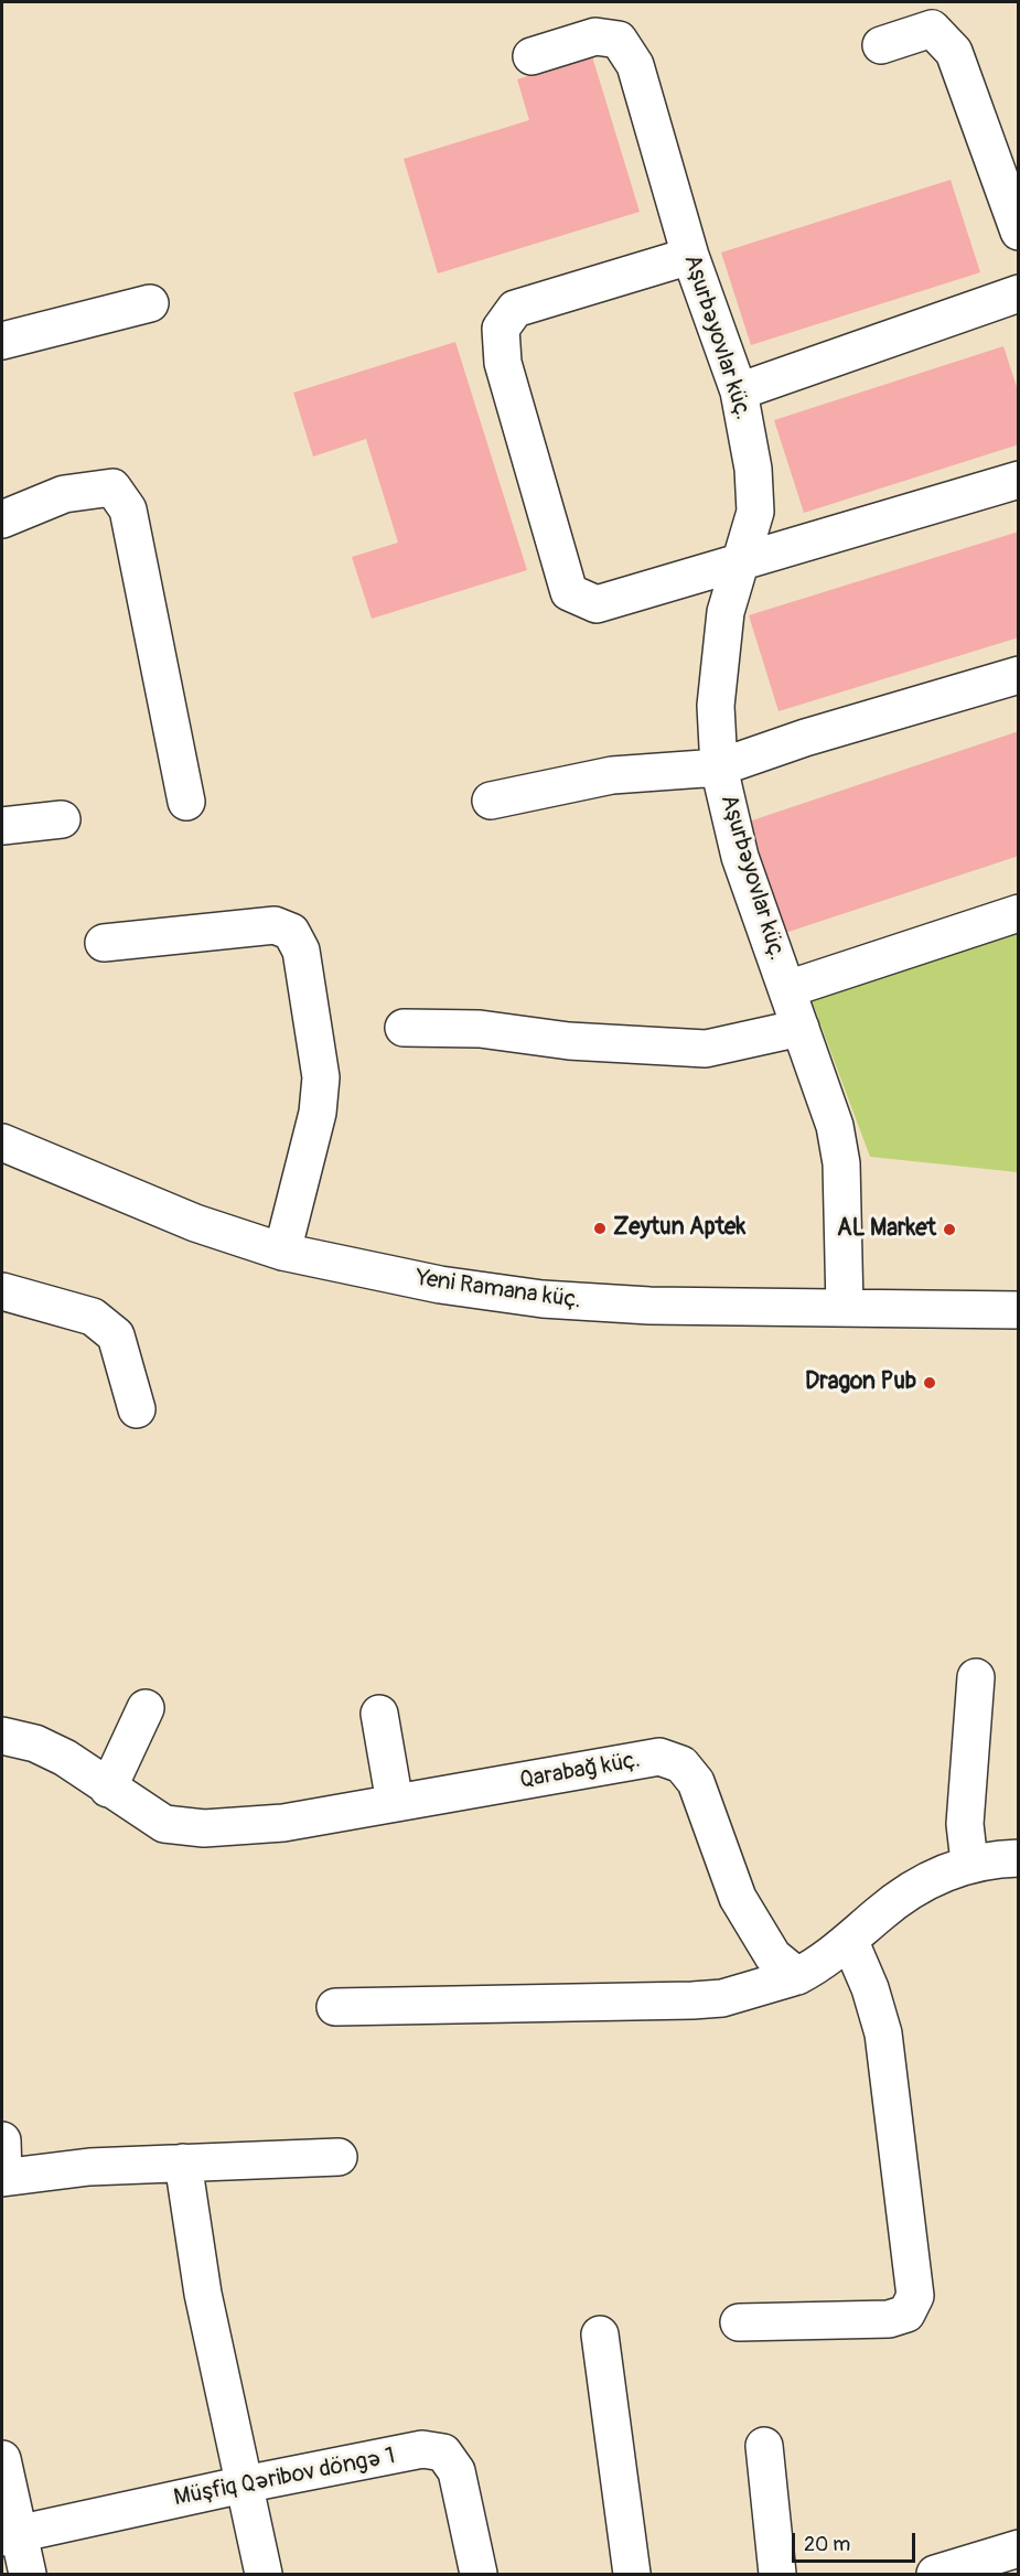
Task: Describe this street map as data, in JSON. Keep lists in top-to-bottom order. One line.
{"streets":{"street":["Aşurbəyovlar küç.","Yeni Ramana küç.","Qarabağ küç.","Müşfiq Qəribov döngə 1"]},"crossings":[["Aşurbəyovlar küç.","Yeni Ramana küç."]],"places":["Zeytun Aptek","AL Market","Dragon Pub"],"scale_bar":"20 m"}
